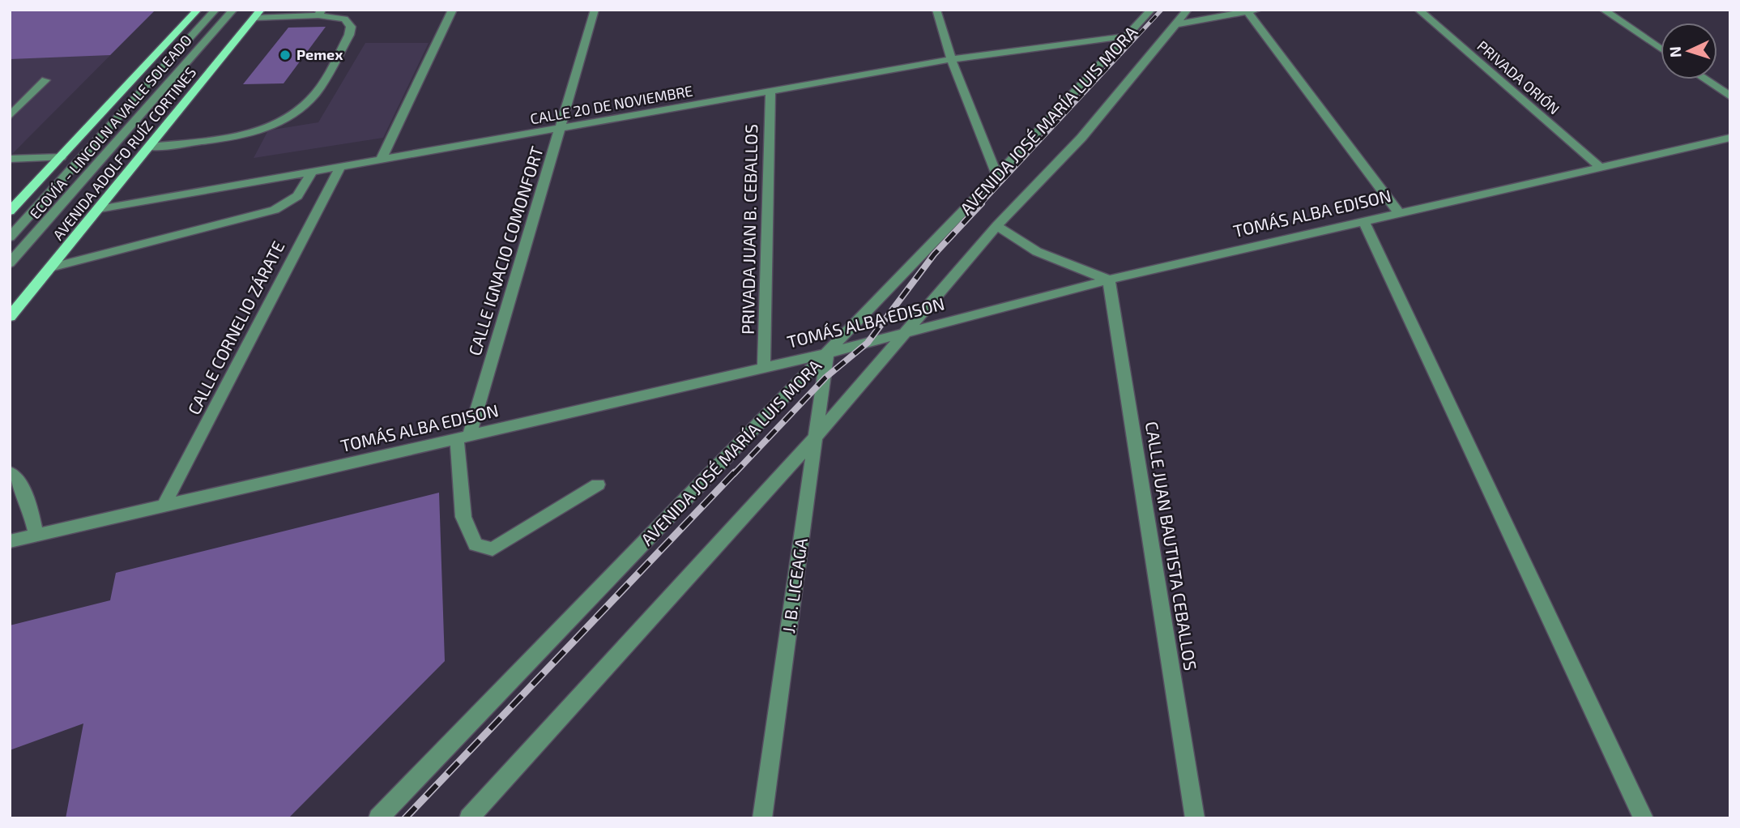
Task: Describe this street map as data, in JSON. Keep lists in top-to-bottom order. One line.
{"streets":{"main road":["AVENIDA ADOLFO RUÍZ CORTINES"],"street":["PRIVADA ORIÓN","CALLE 20 DE NOVIEMBRE","AVENIDA JOSÉ MARÍA LUIS MORA","ECOVÍA - LINCOLN A VALLE SOLEADO","TOMÁS ALBA EDISON","PRIVADA JUAN B. CEBALLOS","CALLE IGNACIO COMONFORT","CALLE CORNELIO ZÁRATE","CALLE JUAN BAUTISTA CEBALLOS","J. B. LICEAGA"]},"crossings":[["PRIVADA ORIÓN","TOMÁS ALBA EDISON"],["CALLE 20 DE NOVIEMBRE","AVENIDA JOSÉ MARÍA LUIS MORA"],["CALLE 20 DE NOVIEMBRE","AVENIDA ADOLFO RUÍZ CORTINES"],["CALLE 20 DE NOVIEMBRE","PRIVADA JUAN B. CEBALLOS"],["CALLE 20 DE NOVIEMBRE","CALLE IGNACIO COMONFORT"],["CALLE 20 DE NOVIEMBRE","CALLE CORNELIO ZÁRATE"],["AVENIDA JOSÉ MARÍA LUIS MORA","TOMÁS ALBA EDISON"],["AVENIDA JOSÉ MARÍA LUIS MORA","J. B. LICEAGA"],["TOMÁS ALBA EDISON","PRIVADA JUAN B. CEBALLOS"],["TOMÁS ALBA EDISON","CALLE IGNACIO COMONFORT"],["TOMÁS ALBA EDISON","CALLE CORNELIO ZÁRATE"],["TOMÁS ALBA EDISON","CALLE JUAN BAUTISTA CEBALLOS"],["TOMÁS ALBA EDISON","J. B. LICEAGA"]],"places":["Pemex"],"north":"left"}
